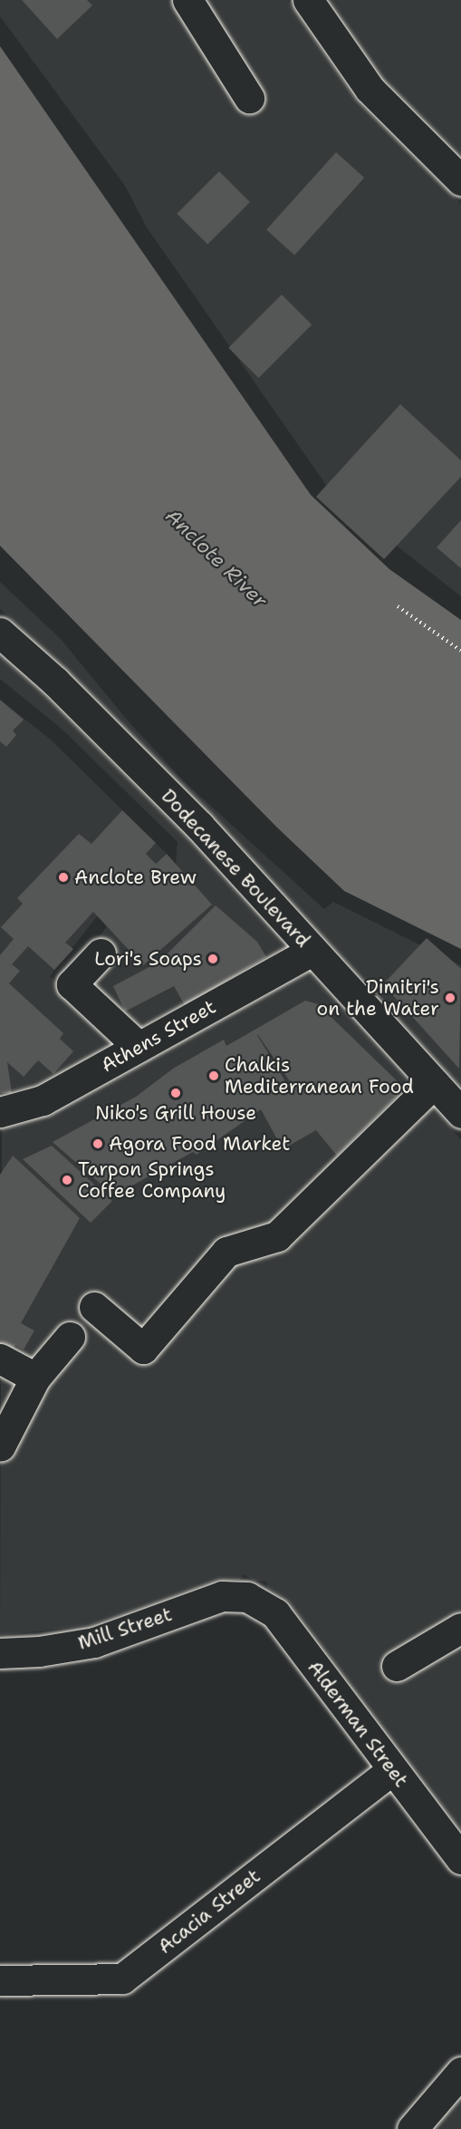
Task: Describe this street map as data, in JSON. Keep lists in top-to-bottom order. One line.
{"streets":{"street":["Dodecanese Boulevard","Athens Street","Mill Street","Alderman Street","Acacia Street"]},"crossings":[["Dodecanese Boulevard","Athens Street"],["Mill Street","Alderman Street"],["Alderman Street","Acacia Street"]],"water":["Anclote River"],"places":["Anclote Brew","Lori's Soaps","Dimitri's on the Water","Chalkis Mediterranean Food","Niko's Grill House","Agora Food Market","Tarpon Springs Coffee Company"]}
